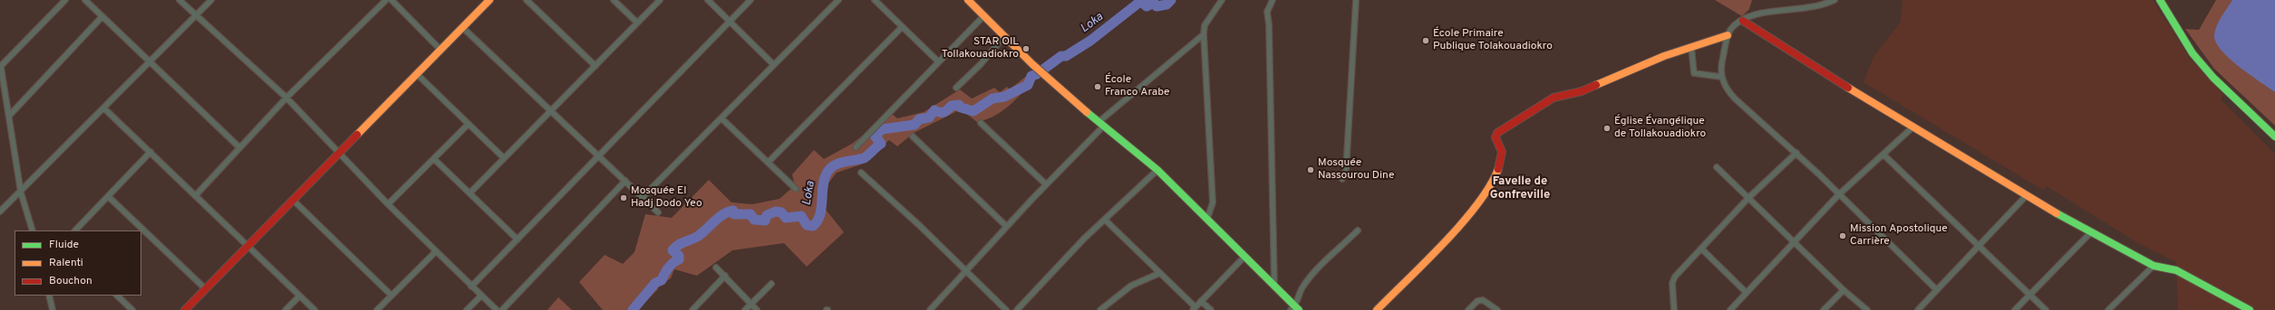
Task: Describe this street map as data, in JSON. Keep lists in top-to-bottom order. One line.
{"districts":["Favelle de Gonfreville"],"water":["Loka"],"places":["École Primaire Publique Tolakouadiokro","STAR OIL Tollakouadiokro","École Franco Arabe","Église Évangélique de Tollakouadiokro","Mosquée Nassourou Dine","Mosquée El Hadj Dodo Yeo","Mission Apostolique Carrière"],"legend":["Fluide","Ralenti","Bouchon"]}
